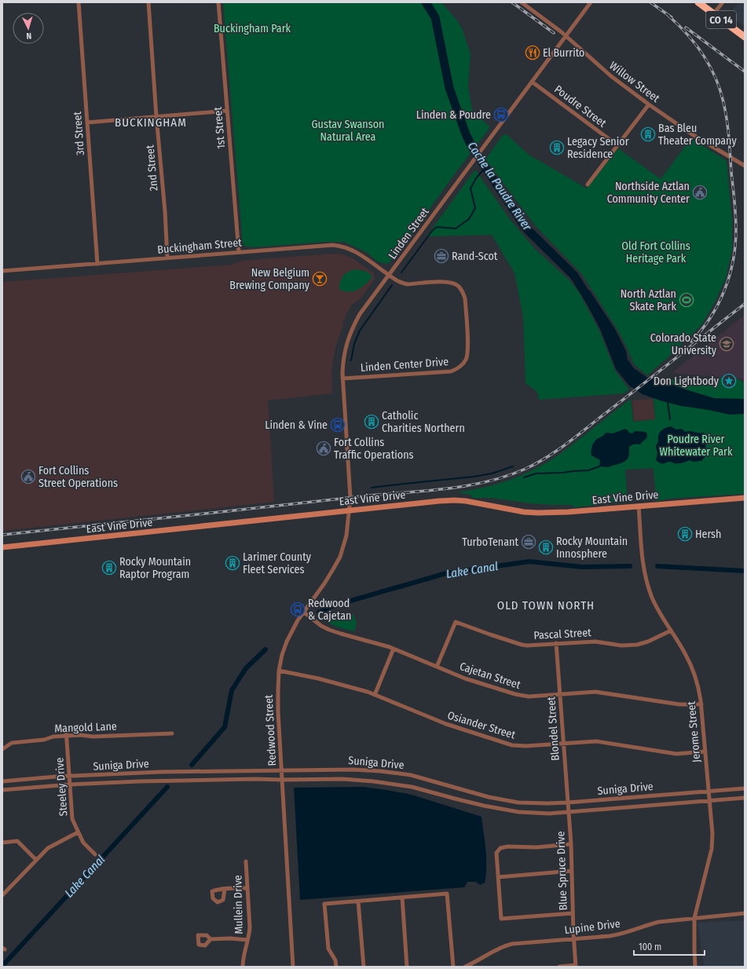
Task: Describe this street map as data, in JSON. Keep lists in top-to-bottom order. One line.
{"streets":{"highway":["CO 14"],"main road":["East Vine Drive"],"street":["Willow Street","Poudre Street","1st Street","3rd Street","2nd Street","Linden Street","Buckingham Street","Linden Center Drive","Pascal Street","Cajetan Street","Osiander Street","Mangold Lane","Blondel Street","Redwood Street","Jerome Street","Suniga Drive","Steeley Drive","Blue Spruce Drive","Mullein Drive","Lupine Drive"]},"crossings":[["Willow Street","Linden Street"],["Poudre Street","Linden Street"],["1st Street","Buckingham Street"],["3rd Street","Buckingham Street"],["2nd Street","Buckingham Street"],["Linden Street","Buckingham Street"],["Linden Street","Linden Center Drive"],["Linden Street","East Vine Drive"],["Linden Street","Redwood Street"],["Buckingham Street","Linden Center Drive"],["East Vine Drive","Redwood Street"],["East Vine Drive","Jerome Street"],["Pascal Street","Cajetan Street"],["Pascal Street","Blondel Street"],["Pascal Street","Jerome Street"],["Cajetan Street","Blondel Street"],["Cajetan Street","Redwood Street"],["Cajetan Street","Jerome Street"],["Osiander Street","Blondel Street"],["Osiander Street","Redwood Street"],["Osiander Street","Jerome Street"],["Mangold Lane","Steeley Drive"],["Blondel Street","Suniga Drive"],["Blondel Street","Blue Spruce Drive"],["Redwood Street","Suniga Drive"],["Jerome Street","Suniga Drive"],["Jerome Street","Lupine Drive"],["Suniga Drive","Steeley Drive"],["Suniga Drive","Blue Spruce Drive"],["Blue Spruce Drive","Lupine Drive"]],"districts":["BUCKINGHAM","OLD TOWN NORTH"],"water":["Cache la Poudre River","Lake Canal"],"parks":["Buckingham Park","Gustav Swanson Natural Area","Old Fort Collins Heritage Park","Poudre River Whitewater Park"],"places":{"restaurant":["El Burrito"],"bus stop":["Linden & Poudre","Linden & Vine","Redwood & Cajetan"],"building":["Bas Bleu Theater Company","Legacy Senior Residence","Catholic Charities Northern","Hersh","Rocky Mountain Innosphere","Larimer County Fleet Services","Rocky Mountain Raptor Program"],"public building":["Northside Aztlan Community Center","Fort Collins Traffic Operations","Fort Collins Street Operations"],"office":["Rand-Scot","TurboTenant"],"bar":["New Belgium Brewing Company"],"sports":["North Aztlan Skate Park"],"school or university":["Colorado State University"],"place":["Don Lightbody"]},"scale_bar":"100 m","north":"bottom"}
